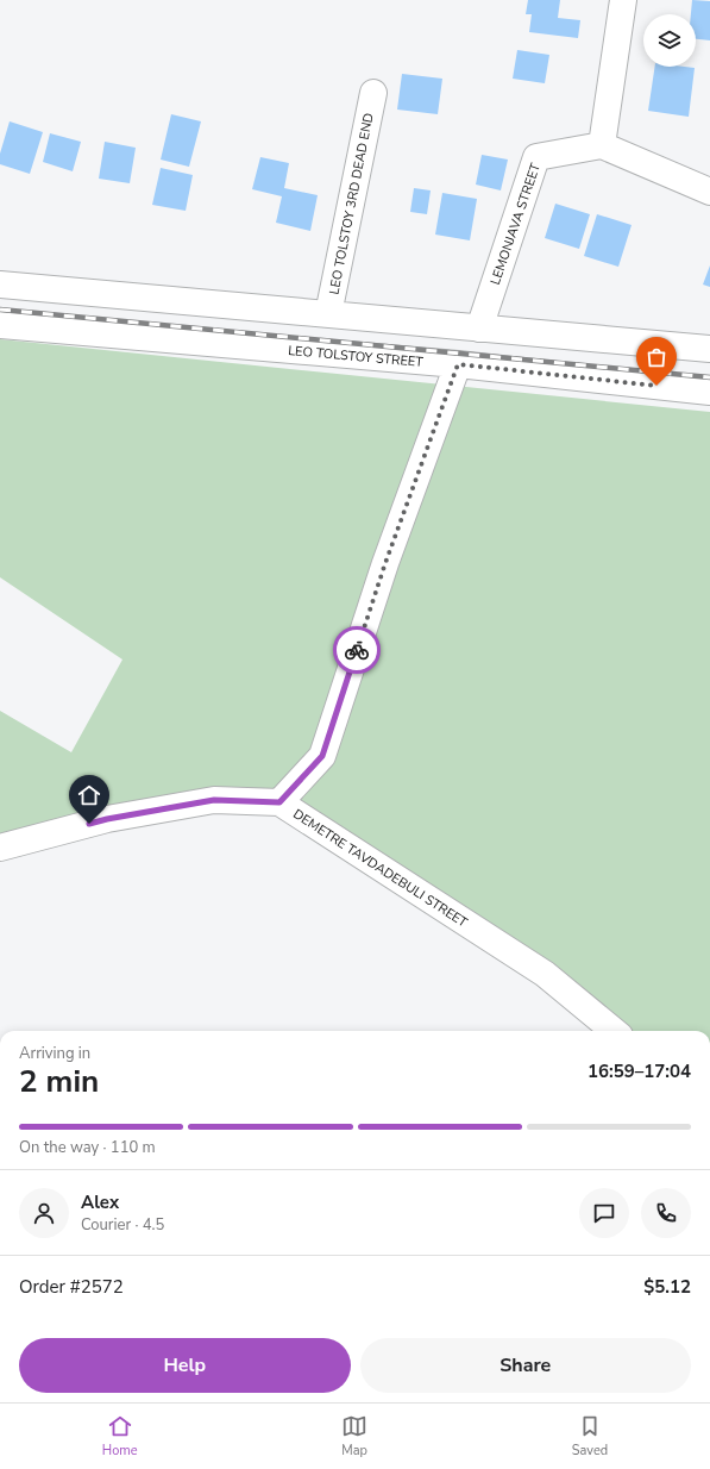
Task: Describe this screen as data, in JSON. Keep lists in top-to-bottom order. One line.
{"streets":{"street":["LEO TOLSTOY 3RD DEAD END","LEMONJAVA STREET","LEO TOLSTOY STREET","DEMETRE TAVDADEBULI STREET"]},"page":{"heading":["2 min","Arriving in","16:59–17:04"],"panel":["Alex","Courier · 4.5","Order #2572","$5.12"],"bar":"On the way · 110 m","buttons":["Help","Share"],"tabs":["Home","Map","Saved"]}}
